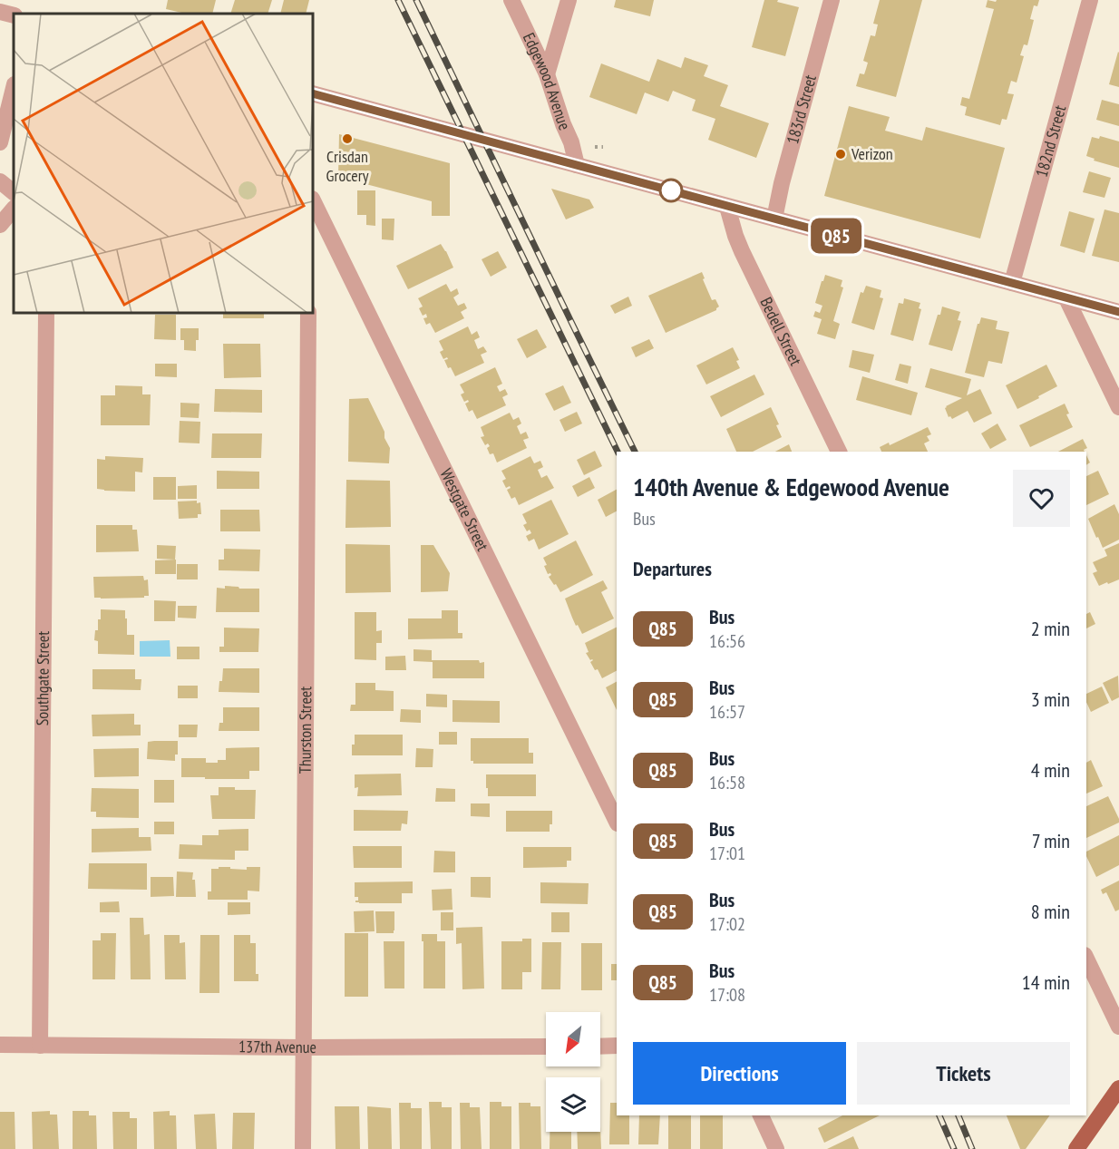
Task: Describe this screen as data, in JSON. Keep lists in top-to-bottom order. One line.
{"streets":{"street":["Edgewood Avenue","183rd Street","182nd Street","Bedell Street","Westgate Street","Southgate Street","Thurston Street","137th Avenue"]},"crossings":[["Southgate Street","137th Avenue"],["Thurston Street","137th Avenue"]],"places":["Crisdan Grocery","Verizon"],"lines":["bus line Q85"],"north":"bottom left","page":{"on_map":"Q85","heading":[["140th Avenue & Edgewood Avenue","Bus"],"Departures"],"list":[{"mark":"Q85","name":"Bus","note":"16:56","value":"2 min"},{"mark":"Q85","name":"Bus","note":"16:57","value":"3 min"},{"mark":"Q85","name":"Bus","note":"16:58","value":"4 min"},{"mark":"Q85","name":"Bus","note":"17:01","value":"7 min"},{"mark":"Q85","name":"Bus","note":"17:02","value":"8 min"},{"mark":"Q85","name":"Bus","note":"17:08","value":"14 min"}],"buttons":["Directions","Tickets"]}}
